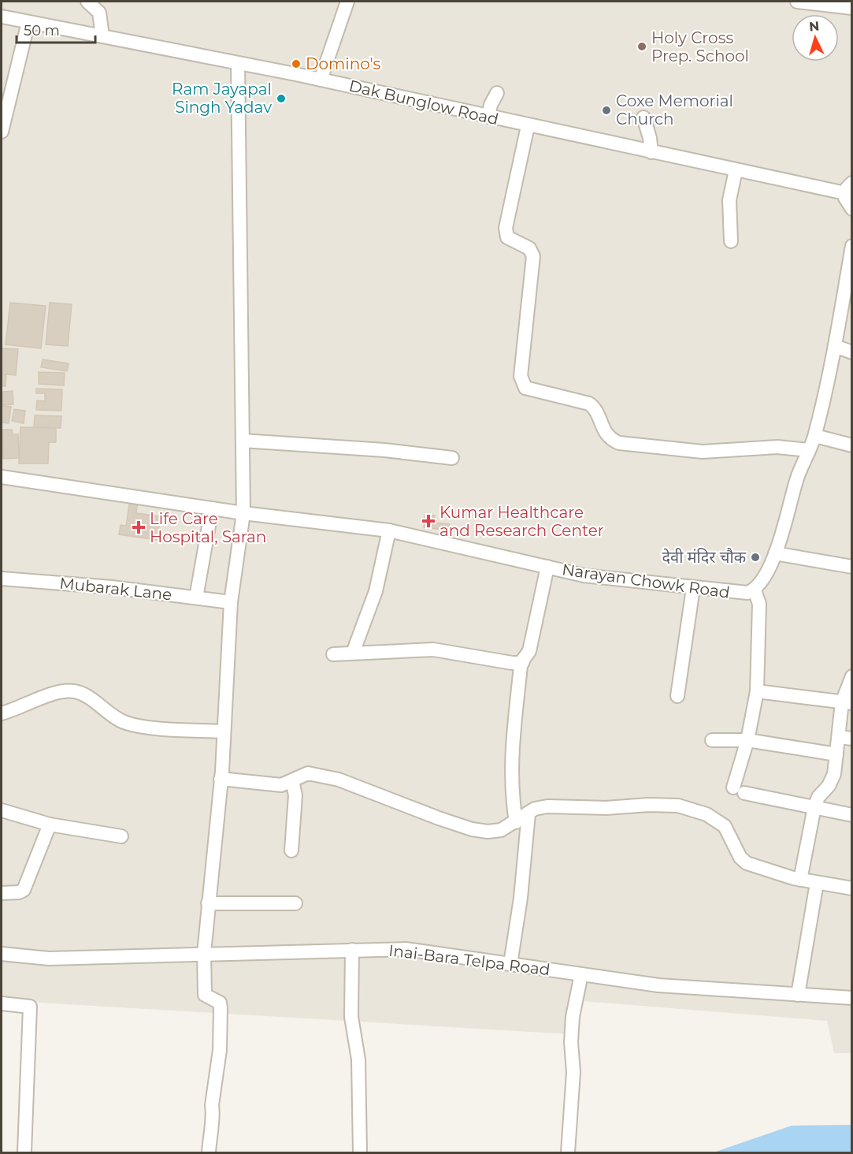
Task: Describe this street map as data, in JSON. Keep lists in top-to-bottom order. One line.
{"streets":{"street":["Dak Bunglow Road","Narayan Chowk Road","Mubarak Lane","Inai-Bara Telpa Road"]},"places":{"other":["Holy Cross Prep. School","Domino's","Ram Jayapal Singh Yadav","Coxe Memorial Church","देवी मंदिर चौक"],"health":["Kumar Healthcare and Research Center","Life Care Hospital, Saran"]},"scale_bar":"50 m","north":"top"}
